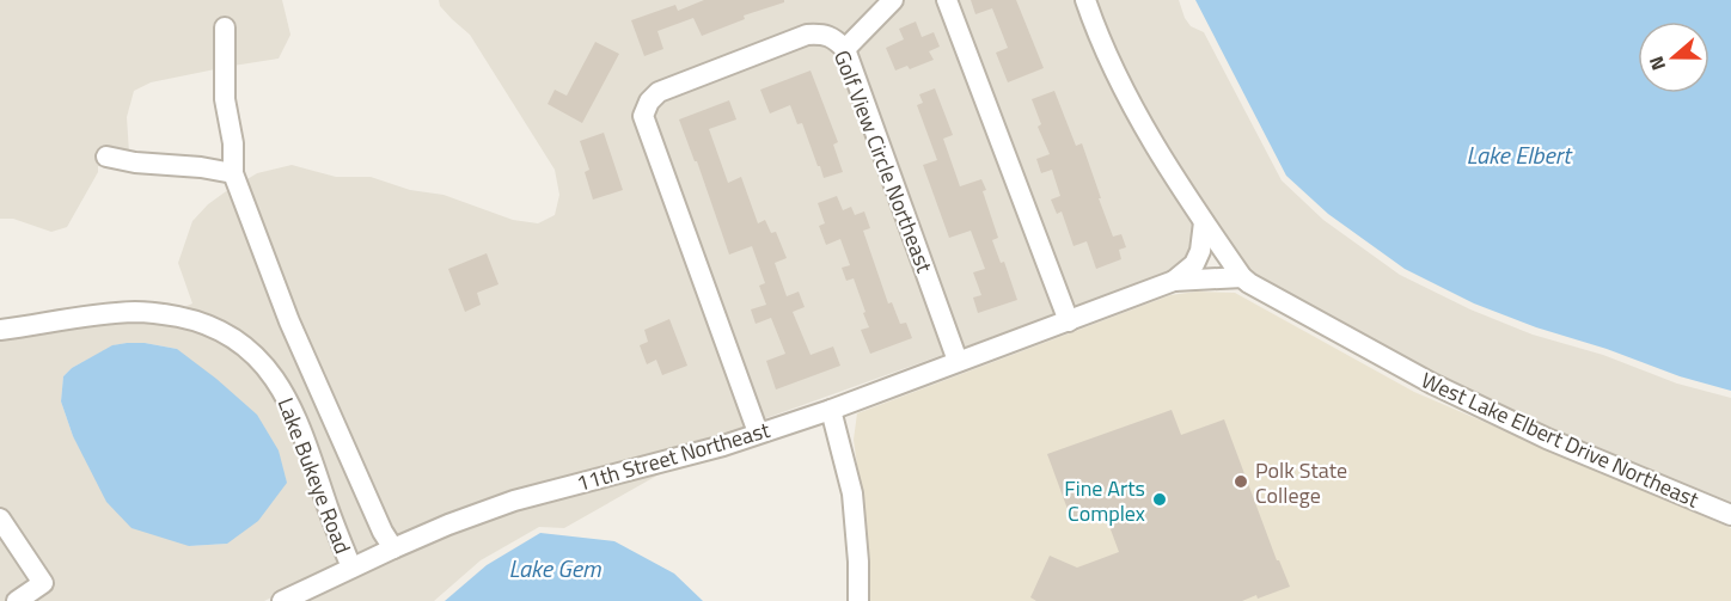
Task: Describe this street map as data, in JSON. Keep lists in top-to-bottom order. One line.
{"streets":{"street":["Golf View Circle Northeast","West Lake Elbert Drive Northeast","11th Street Northeast","Lake Bukeye Road"]},"crossings":[["Golf View Circle Northeast","11th Street Northeast"],["West Lake Elbert Drive Northeast","11th Street Northeast"],["11th Street Northeast","Lake Bukeye Road"]],"water":["Lake Elbert","Lake Gem"],"places":["Polk State College","Fine Arts Complex"],"north":"left"}
